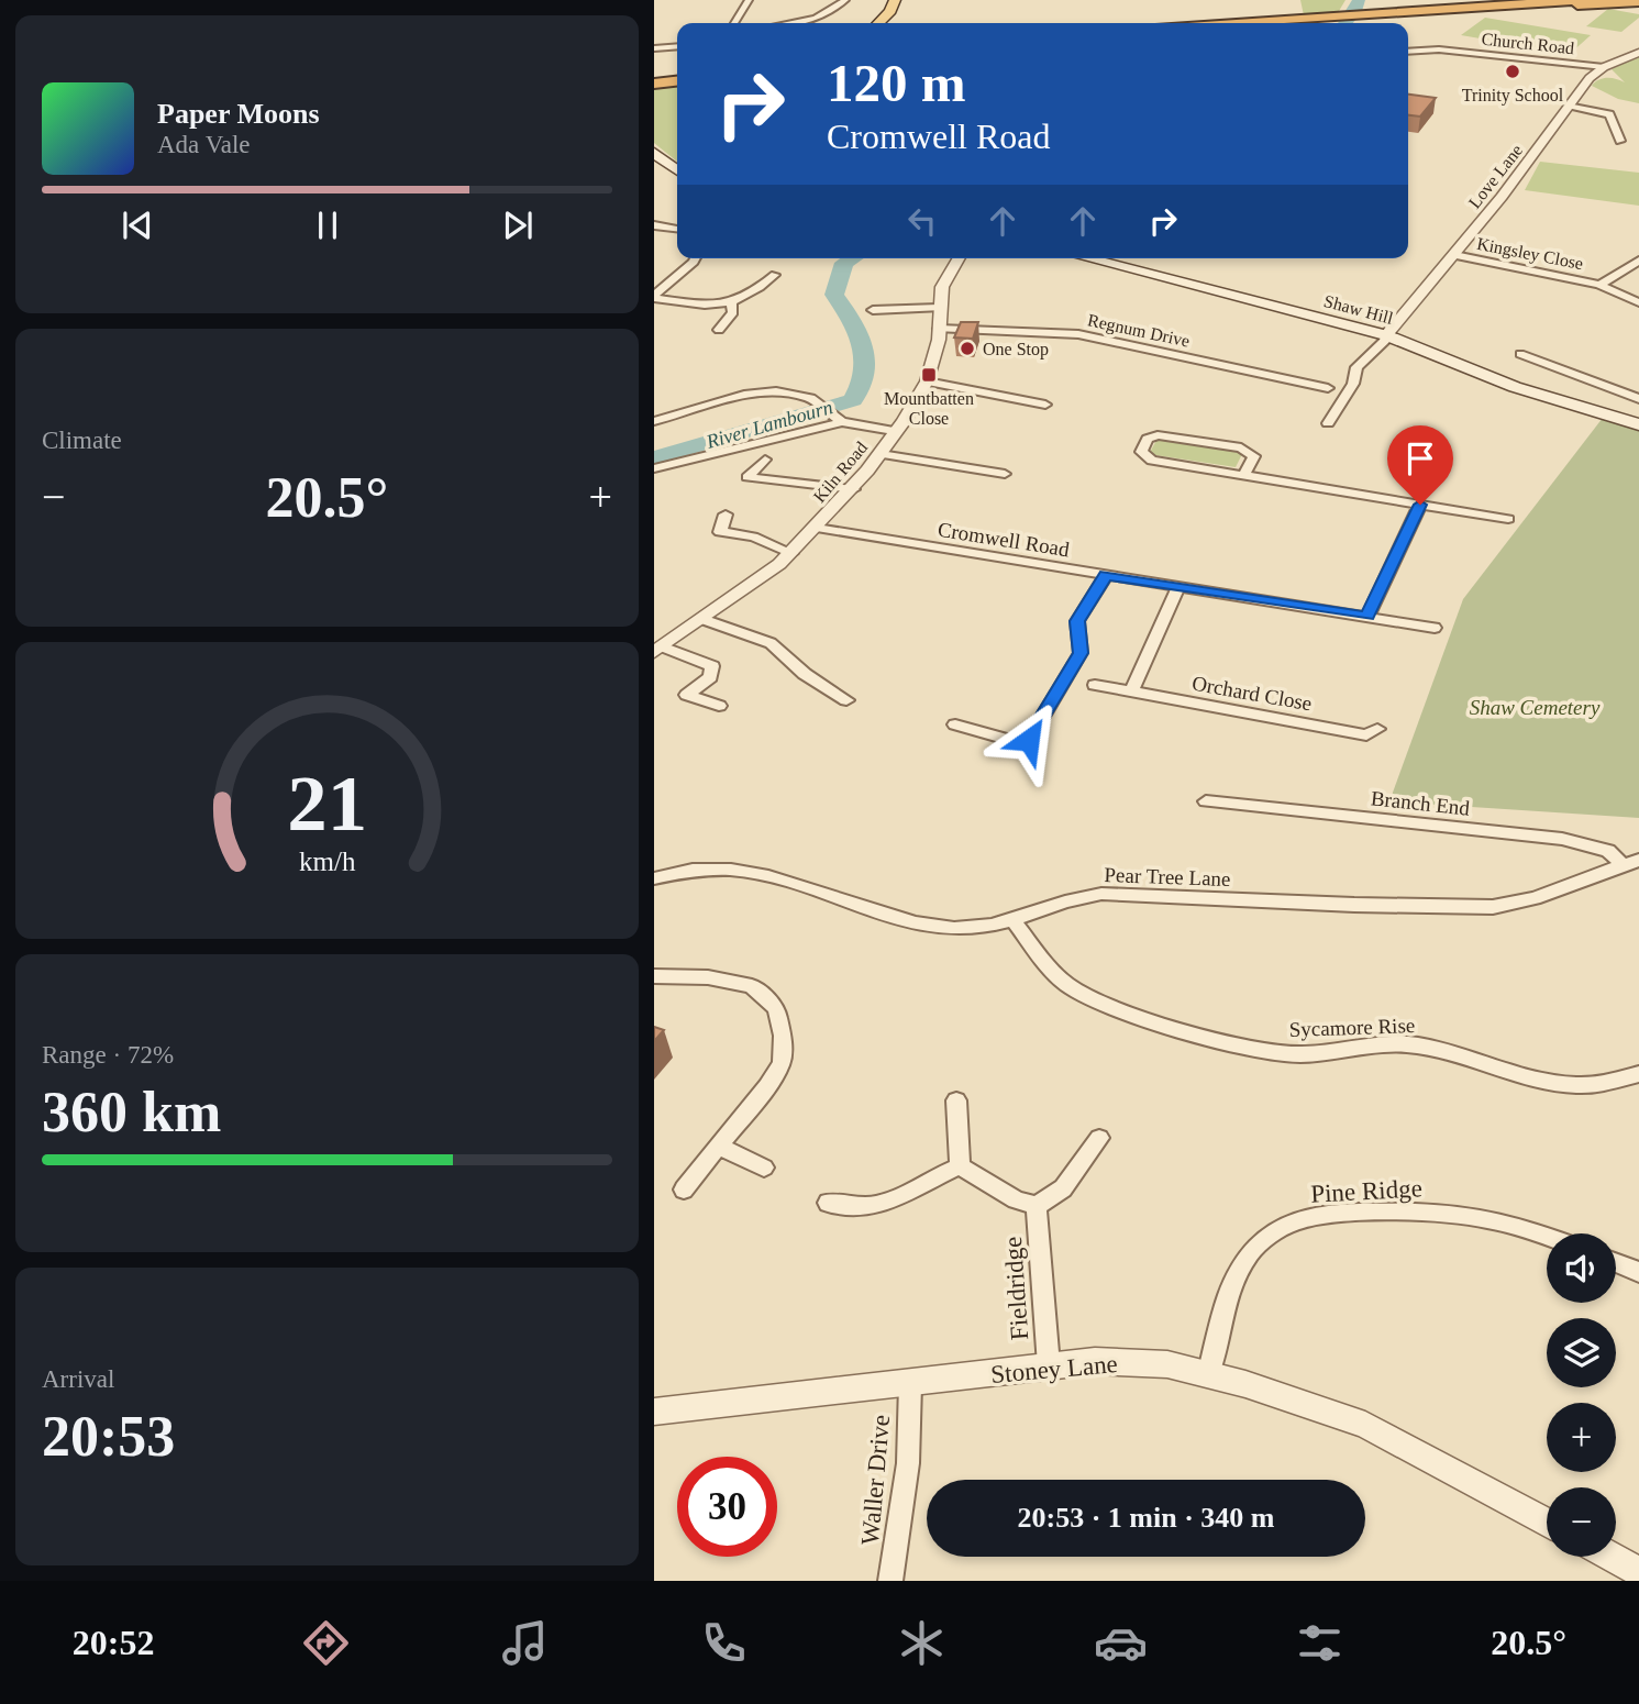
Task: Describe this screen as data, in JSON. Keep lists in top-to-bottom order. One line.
{"streets":{"main road":["Shaw Hill"],"street":["Church Road","Love Lane","Kingsley Close","Regnum Drive","Kiln Road","Cromwell Road","Orchard Close","Branch End","Pear Tree Lane","Sycamore Rise","Pine Ridge","Fieldridge","Stoney Lane","Waller Drive"]},"crossings":[["Church Road","Love Lane"],["Love Lane","Kingsley Close"],["Love Lane","Shaw Hill"],["Regnum Drive","Kiln Road"],["Kiln Road","Cromwell Road"],["Branch End","Pear Tree Lane"],["Pear Tree Lane","Sycamore Rise"],["Pine Ridge","Stoney Lane"],["Fieldridge","Stoney Lane"],["Stoney Lane","Waller Drive"]],"water":["River Lambourn"],"parks":["Shaw Cemetery"],"places":{"other":["Trinity School","One Stop"],"transit":["Mountbatten Close"]},"page":{"turn":["120 m","Cromwell Road"],"song":["Paper Moons","Ada Vale"],"tile":["Climate",["Range · 72%","360 km"],["Arrival","20:53"]],"heat":["−","20.5°","+"],"map_buttons":["+","−"],"limit":"30","trip":"20:53 · 1 min · 340 m","tabs":["20:52","20.5°"],"gauge":["21","km/h"]}}
